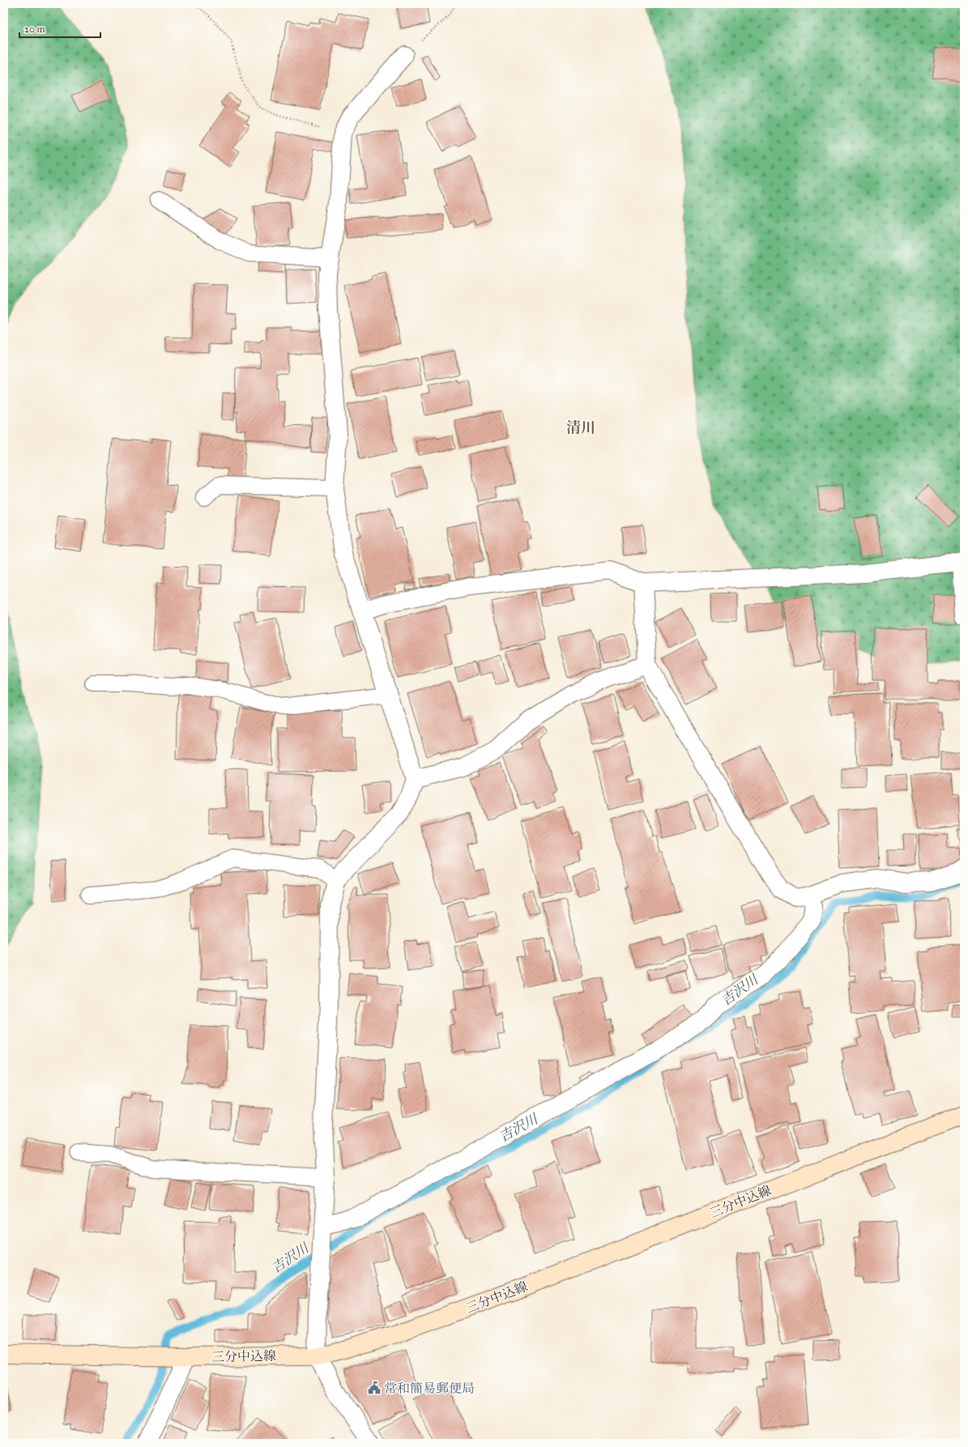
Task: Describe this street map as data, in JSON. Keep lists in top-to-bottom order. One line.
{"streets":{"main road":["三分中込線"]},"districts":["清川"],"water":["吉沢川"],"places":{"public building":["常和簡易郵便局"]},"scale_bar":"20 m"}
